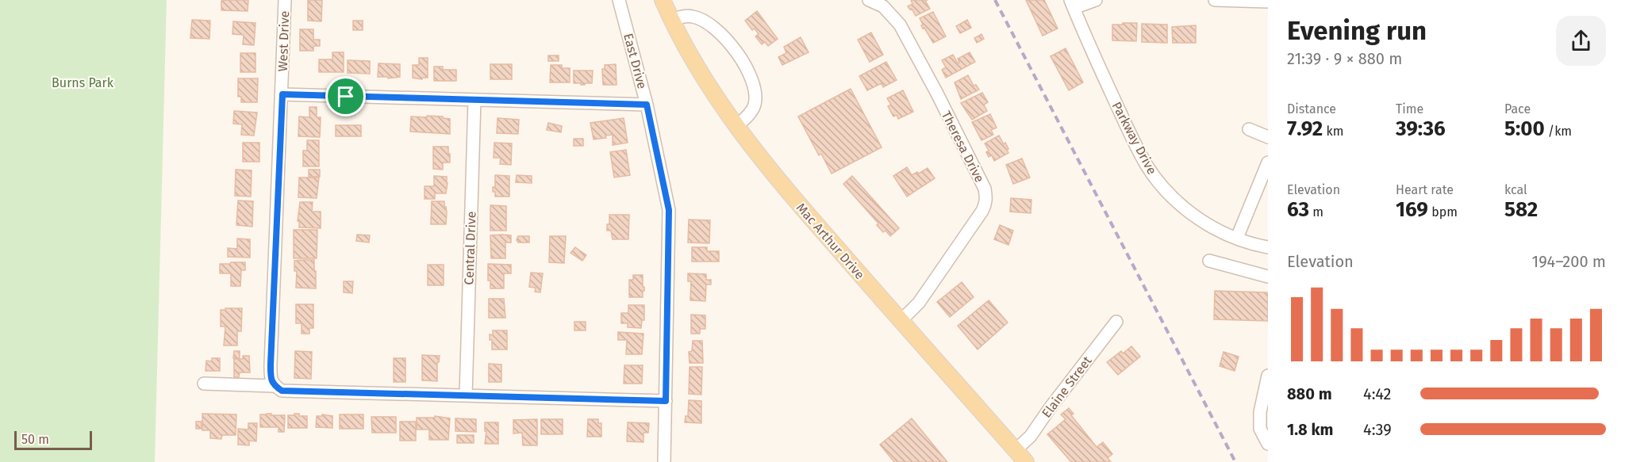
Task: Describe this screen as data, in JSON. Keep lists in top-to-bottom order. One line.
{"streets":{"main road":["Mac Arthur Drive"],"street":["West Drive","East Drive","Parkway Drive","Theresa Drive","Central Drive","Elaine Street"]},"crossings":[["Theresa Drive","Mac Arthur Drive"],["Mac Arthur Drive","Elaine Street"]],"parks":["Burns Park"],"scale_bar":"50 m","page":{"heading":["Evening run","21:39 · 9 × 880 m"],"stats":[["Distance","7.92 km"],["Time","39:36"],["Pace","5:00 /km"],["Elevation","63 m"],["Heart rate","169 bpm"],["kcal","582"]],"chart":["Elevation","194–200 m"],"list":[{"name":"880 m","note":"4:42"},{"name":"1.8 km","note":"4:39"}],"scale":"50 m"}}
